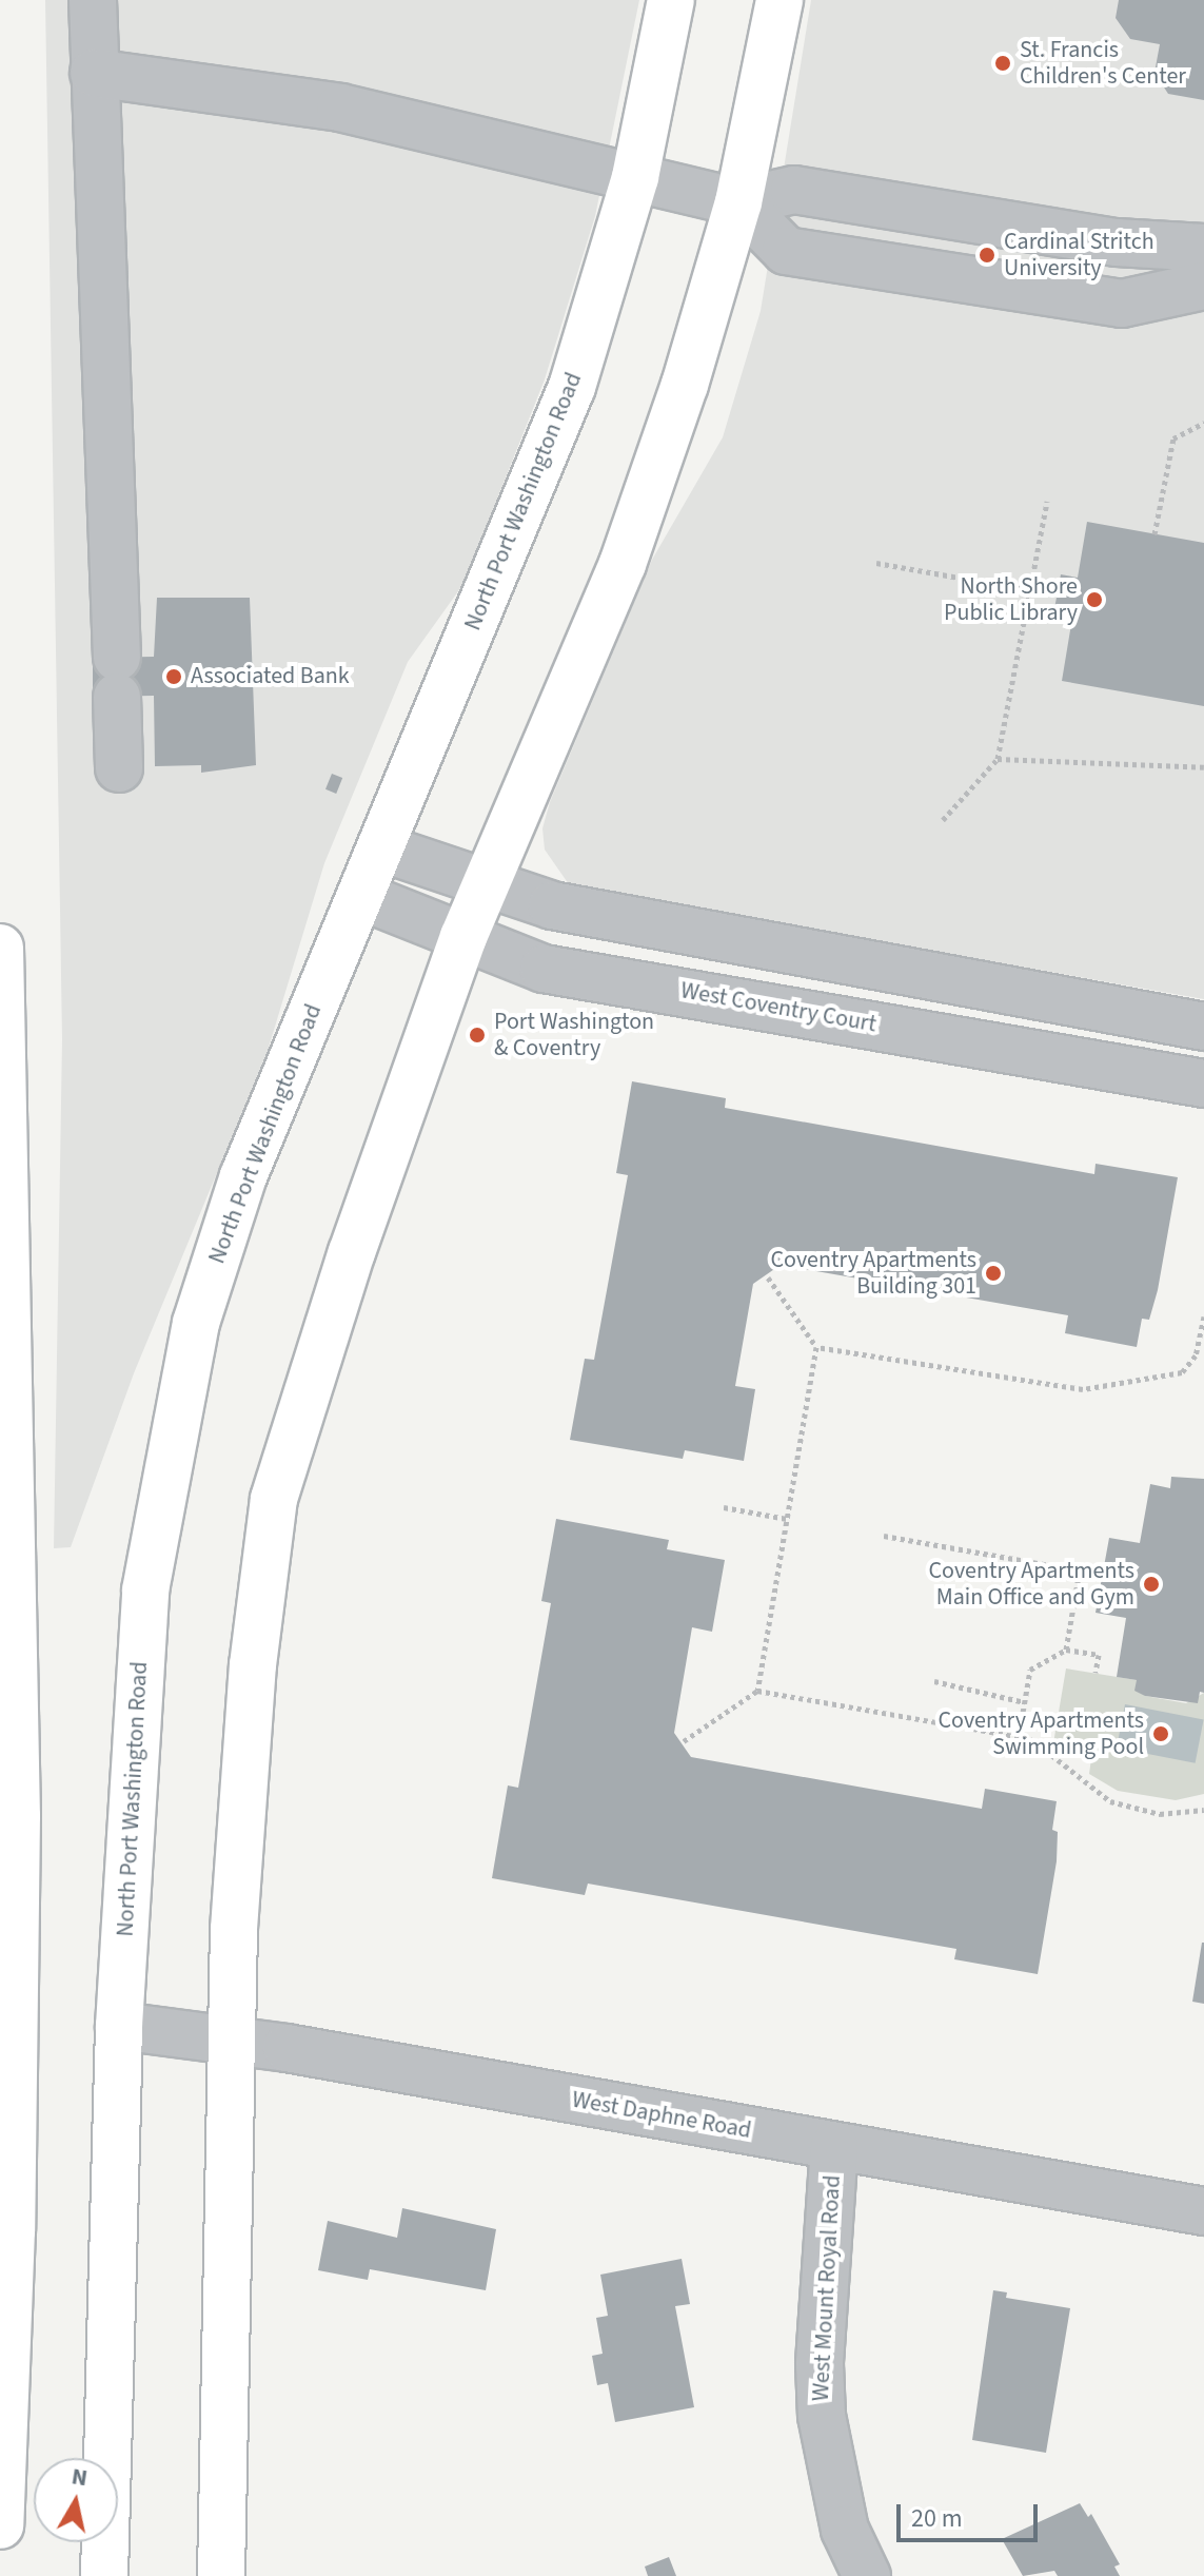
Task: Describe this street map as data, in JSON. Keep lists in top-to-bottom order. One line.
{"streets":{"main road":["North Port Washington Road"],"street":["West Coventry Court","West Daphne Road","West Mount Royal Road"]},"crossings":[["North Port Washington Road","West Coventry Court"],["North Port Washington Road","West Daphne Road"],["West Daphne Road","West Mount Royal Road"]],"places":["St. Francis Children's Center","Cardinal Stritch University","North Shore Public Library","Associated Bank","Port Washington & Coventry","Coventry Apartments Building 301","Coventry Apartments Main Office and Gym","Coventry Apartments Swimming Pool"],"scale_bar":"20 m","north":"top"}
